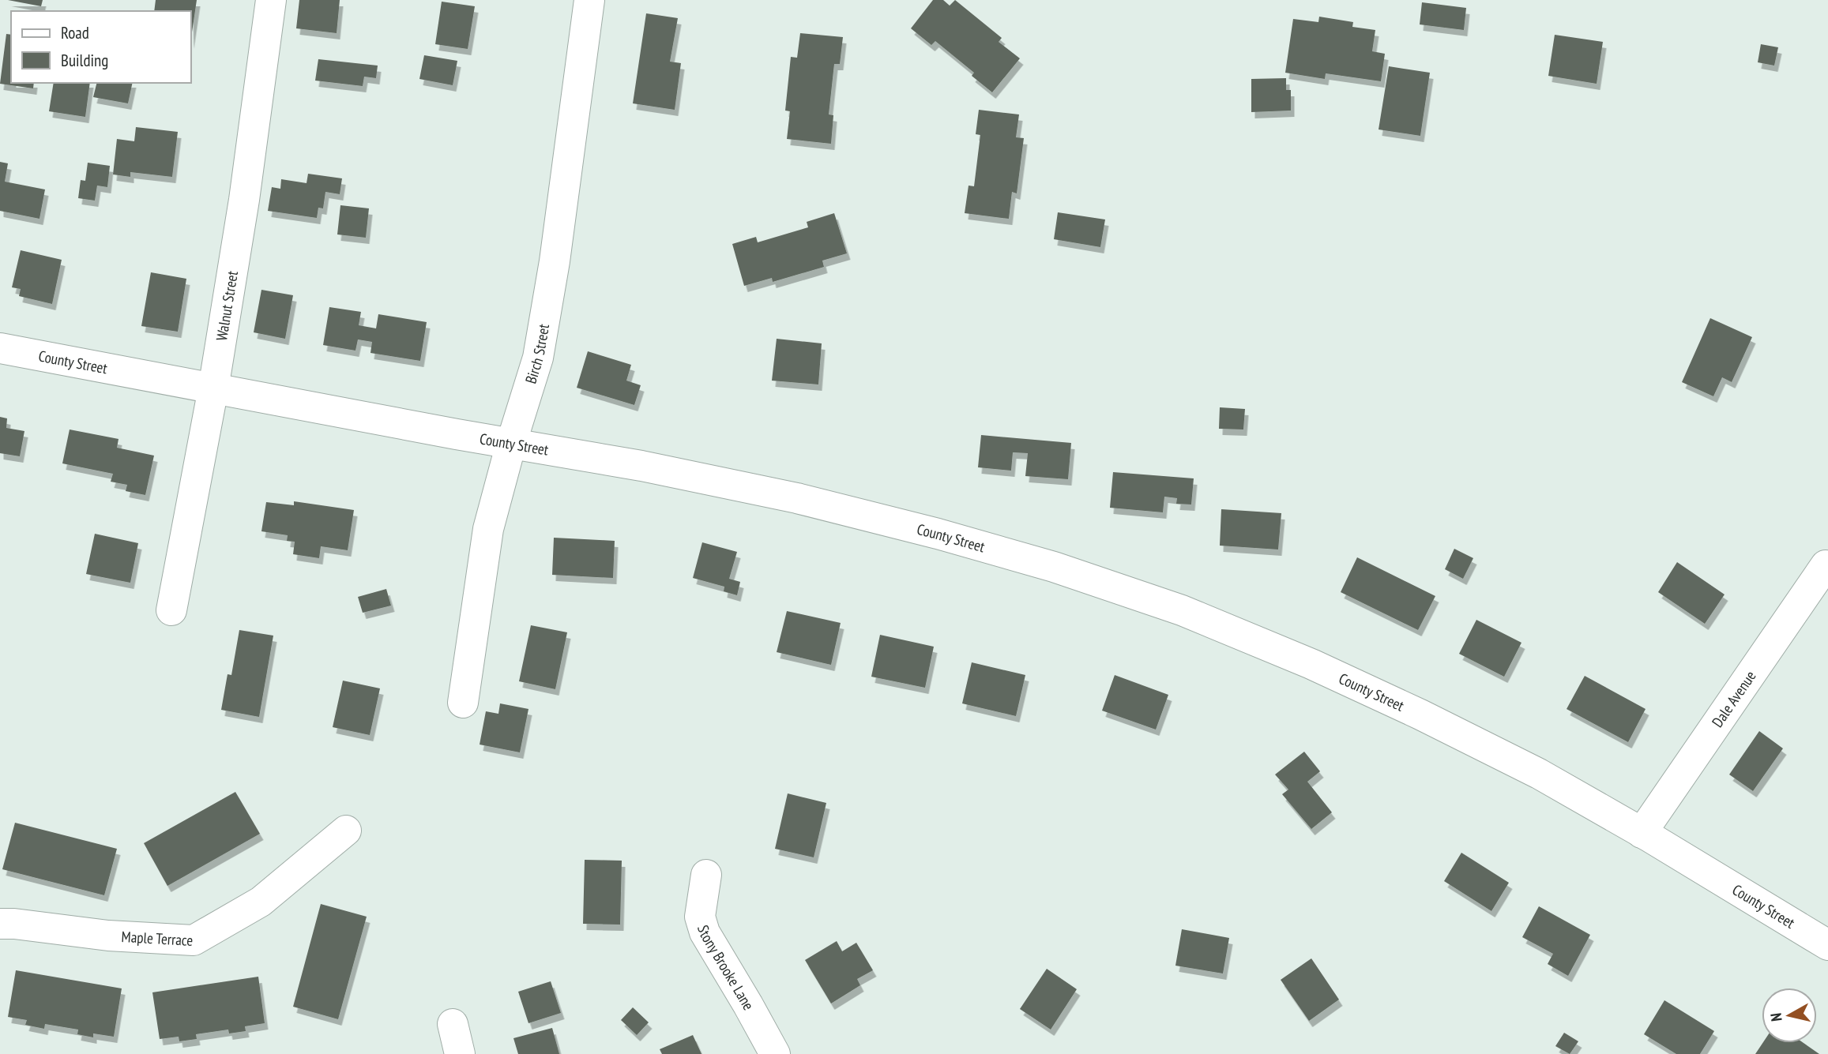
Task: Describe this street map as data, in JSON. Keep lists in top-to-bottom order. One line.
{"streets":{"street":["Walnut Street","Birch Street","County Street","Dale Avenue","Maple Terrace","Stony Brooke Lane"]},"crossings":[["Walnut Street","County Street"],["Birch Street","County Street"],["County Street","Dale Avenue"]],"legend":["Road","Building"],"north":"left"}
